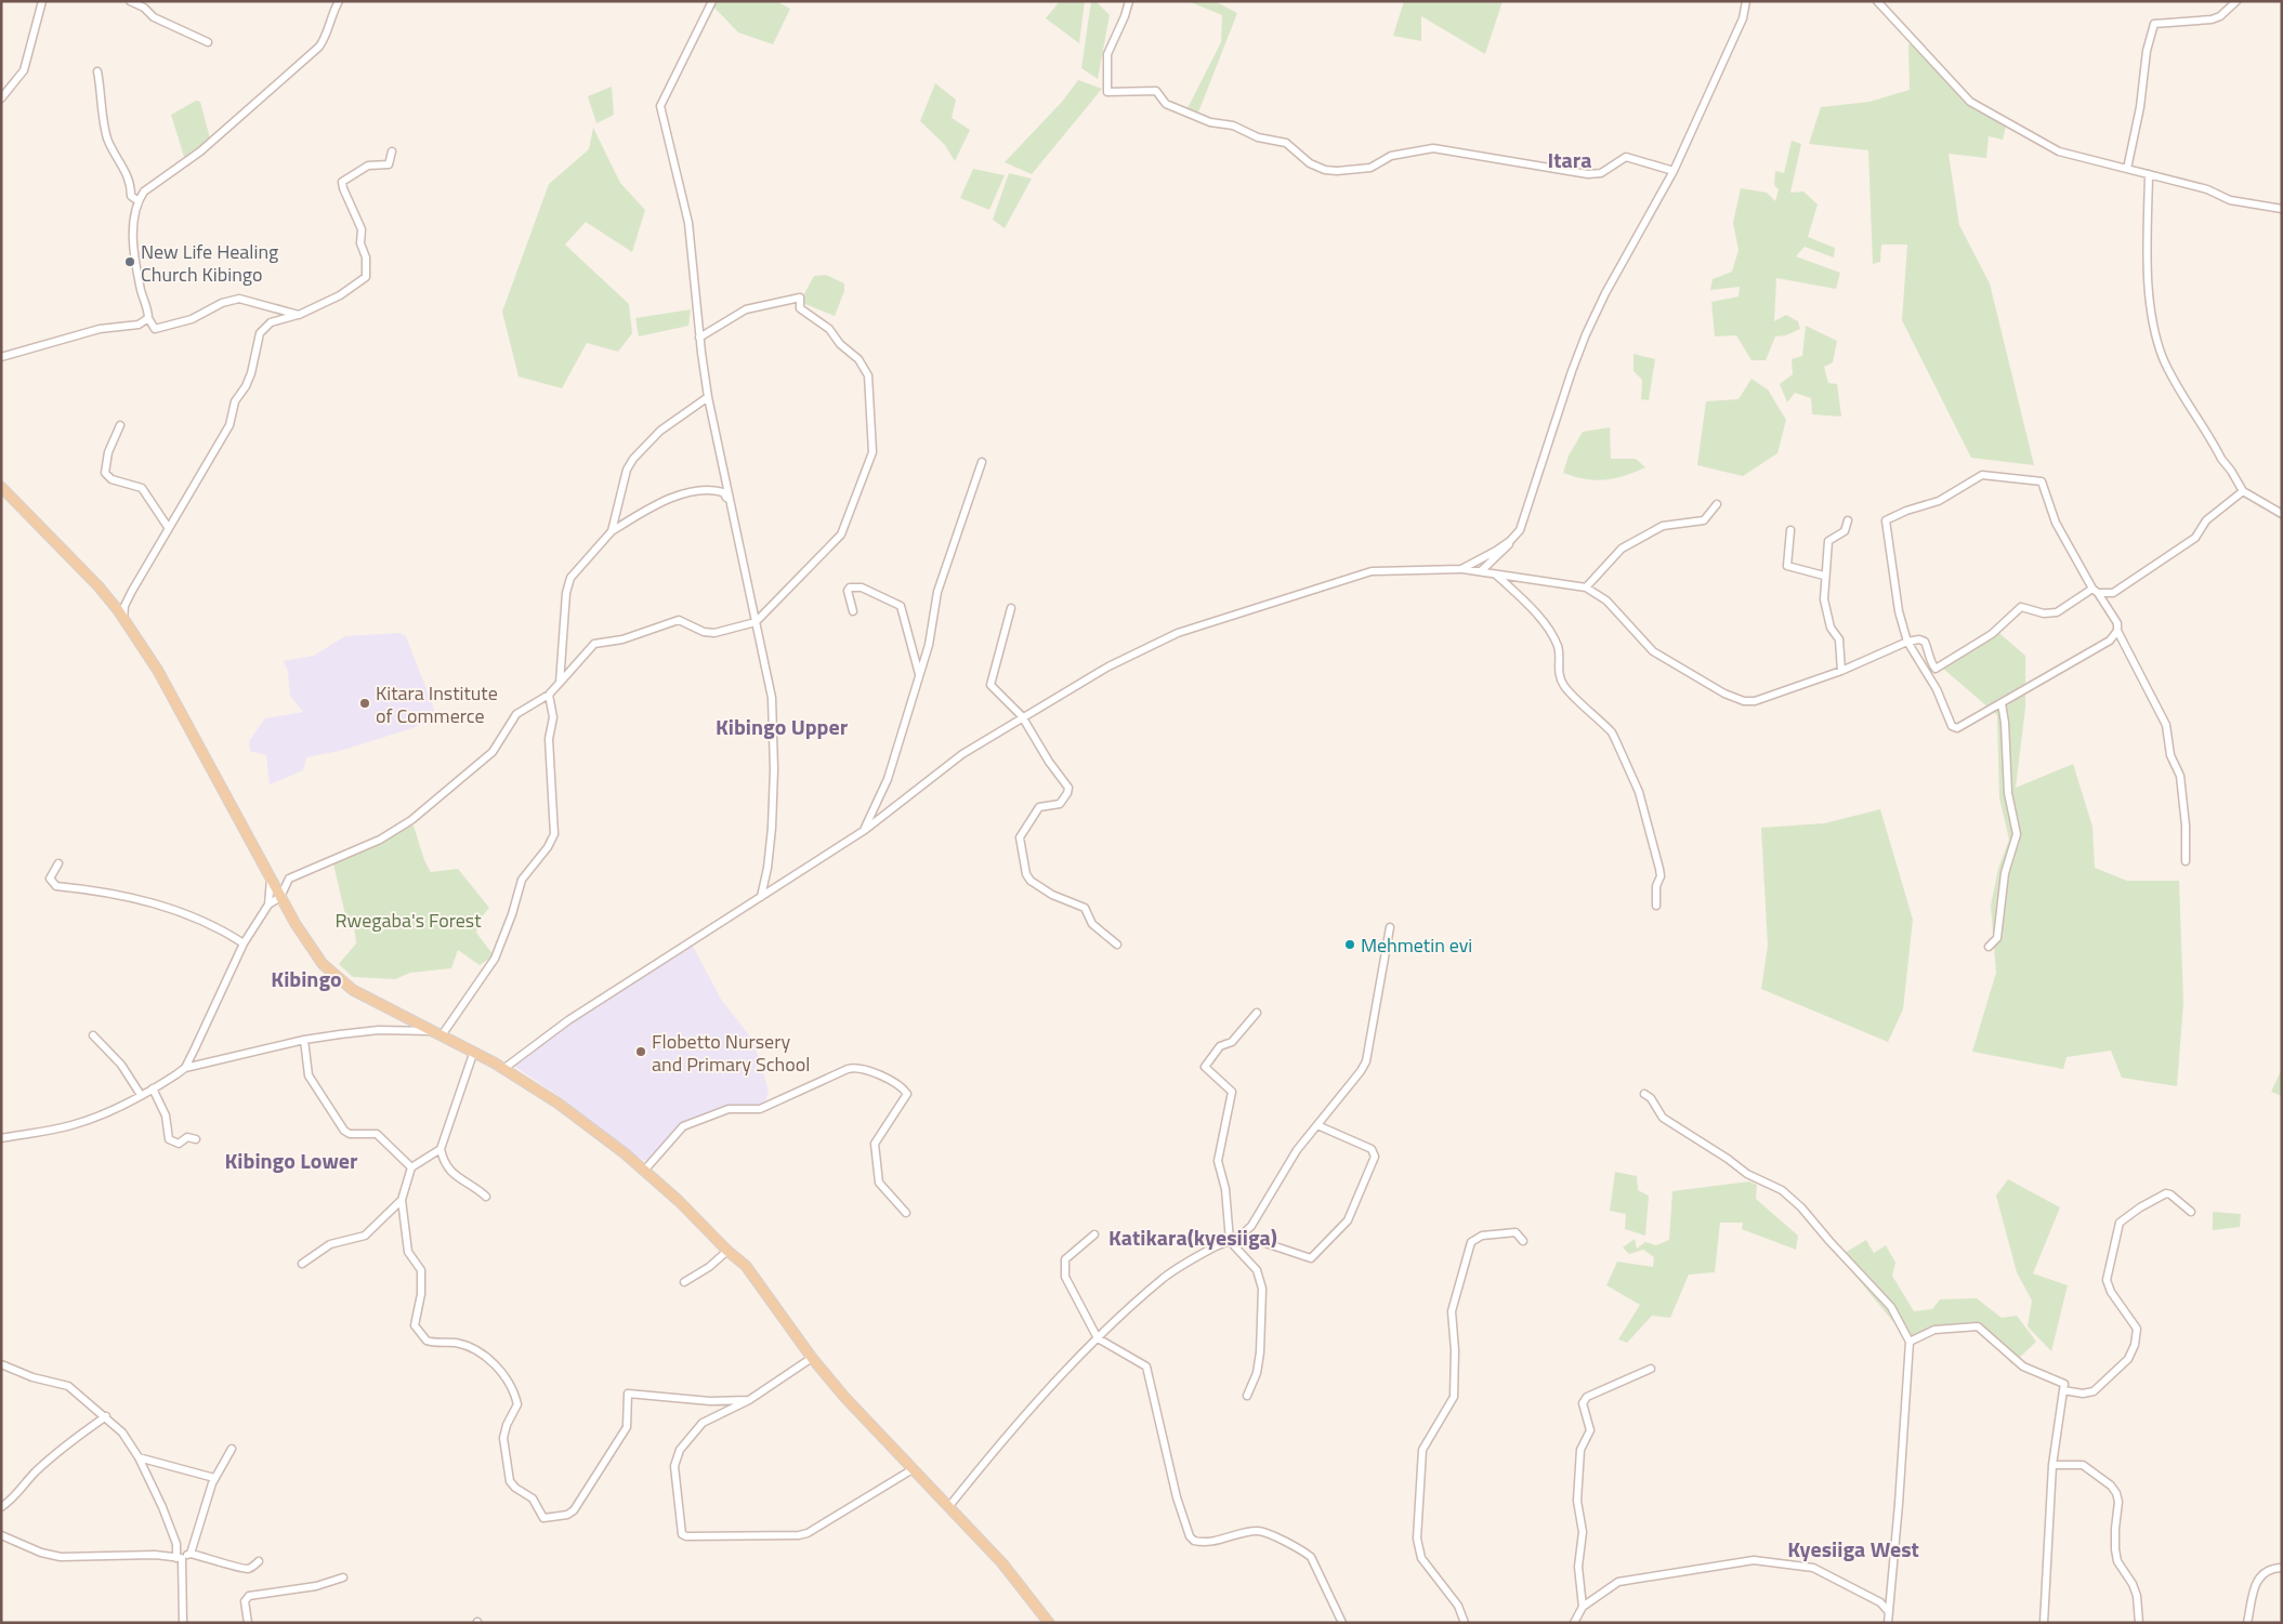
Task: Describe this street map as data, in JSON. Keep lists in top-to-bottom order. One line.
{"districts":["Itara","Kibingo Upper","Kibingo","Kibingo Lower","Katikara(kyesiiga)","Kyesiiga West"],"parks":["Rwegaba's Forest"],"places":["New Life Healing Church Kibingo","Kitara Institute of Commerce","Mehmetin evi","Flobetto Nursery and Primary School"]}
